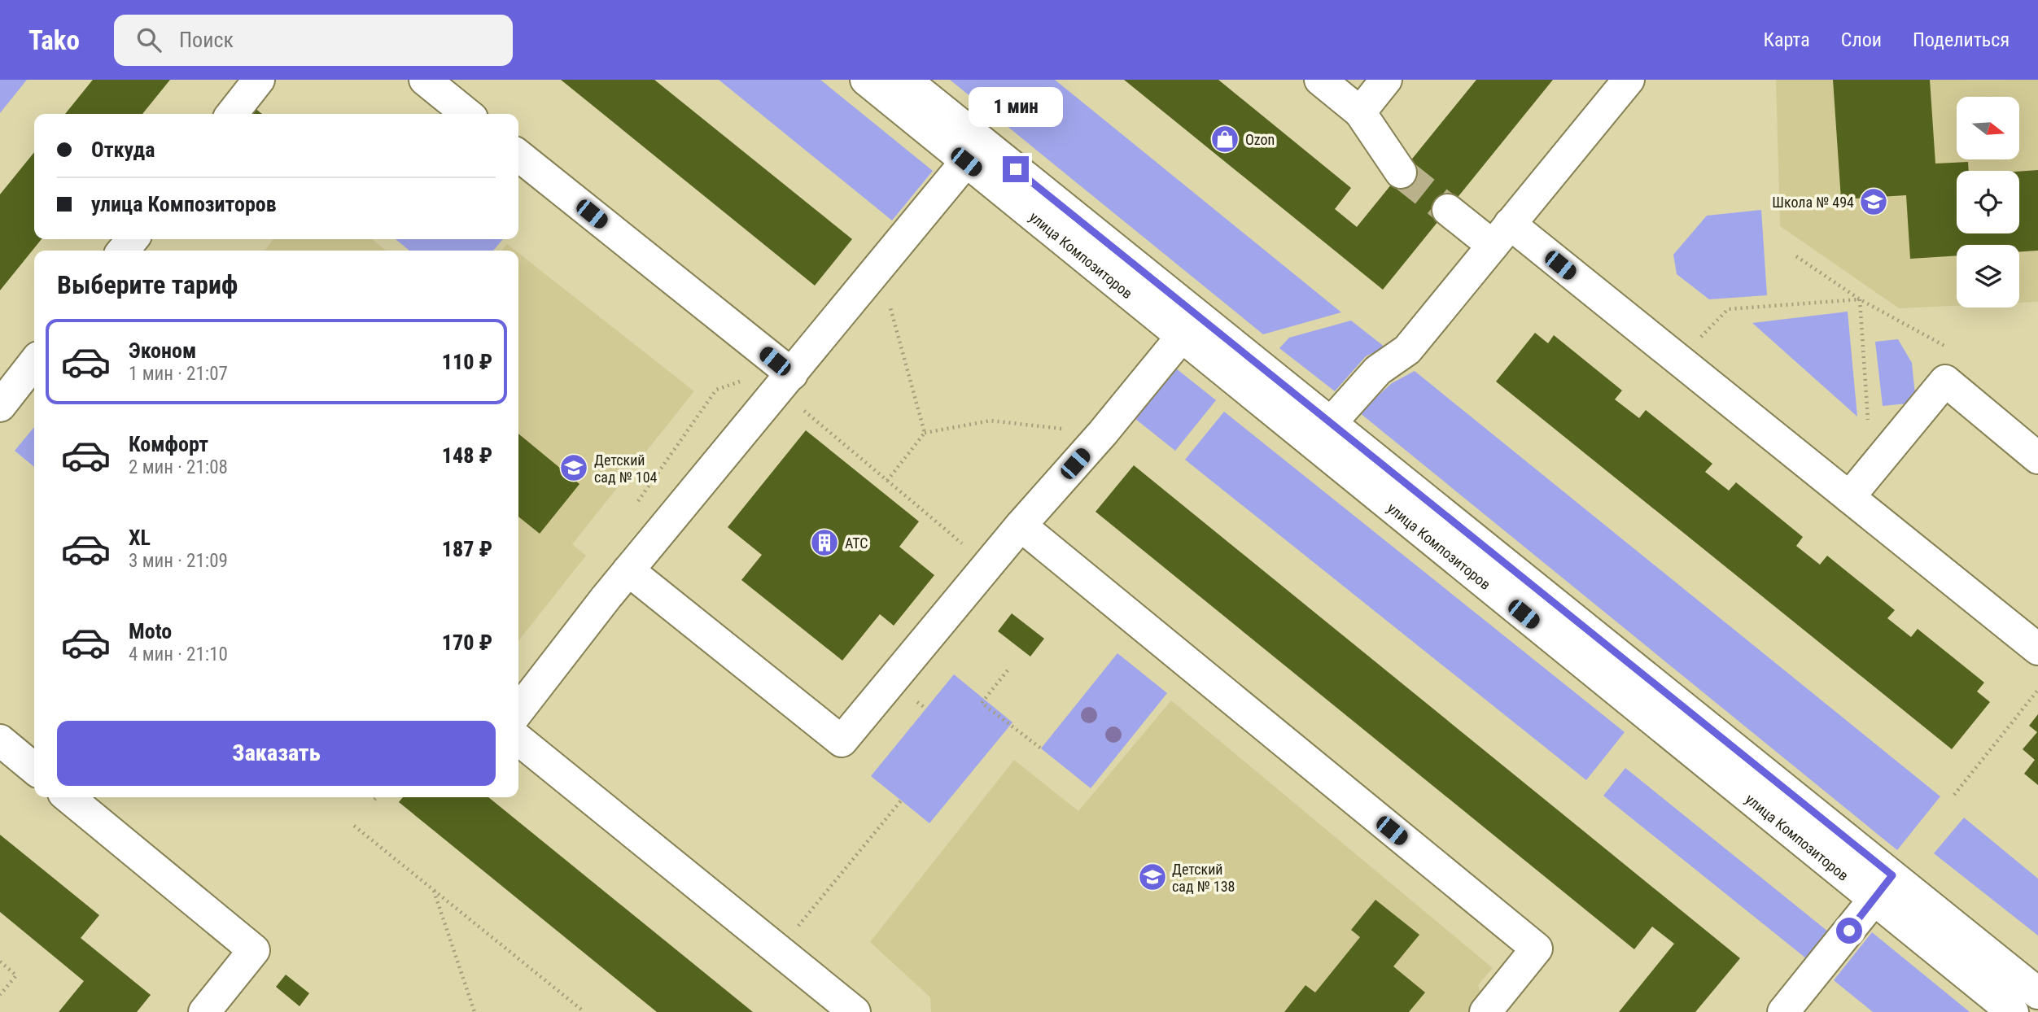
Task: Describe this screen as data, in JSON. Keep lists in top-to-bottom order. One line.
{"streets":{"street":["улица Композиторов"]},"places":{"shop":["Ozon"],"school or university":["Школа № 494","Детский сад № 104","Детский сад № 138"],"building":["АТС"]},"north":"right","page":{"header":"Tako","search":"Поиск","nav":["Карта","Слои","Поделиться"],"bubble":"1 мин","banner":["Откуда","улица Композиторов"],"heading":"Выберите тариф","list":[{"name":"Эконом","note":"1 мин · 21:07","value":"110 ₽"},{"name":"Комфорт","note":"2 мин · 21:08","value":"148 ₽"},{"name":"XL","note":"3 мин · 21:09","value":"187 ₽"},{"name":"Moto","note":"4 мин · 21:10","value":"170 ₽"}],"buttons":"Заказать"}}
